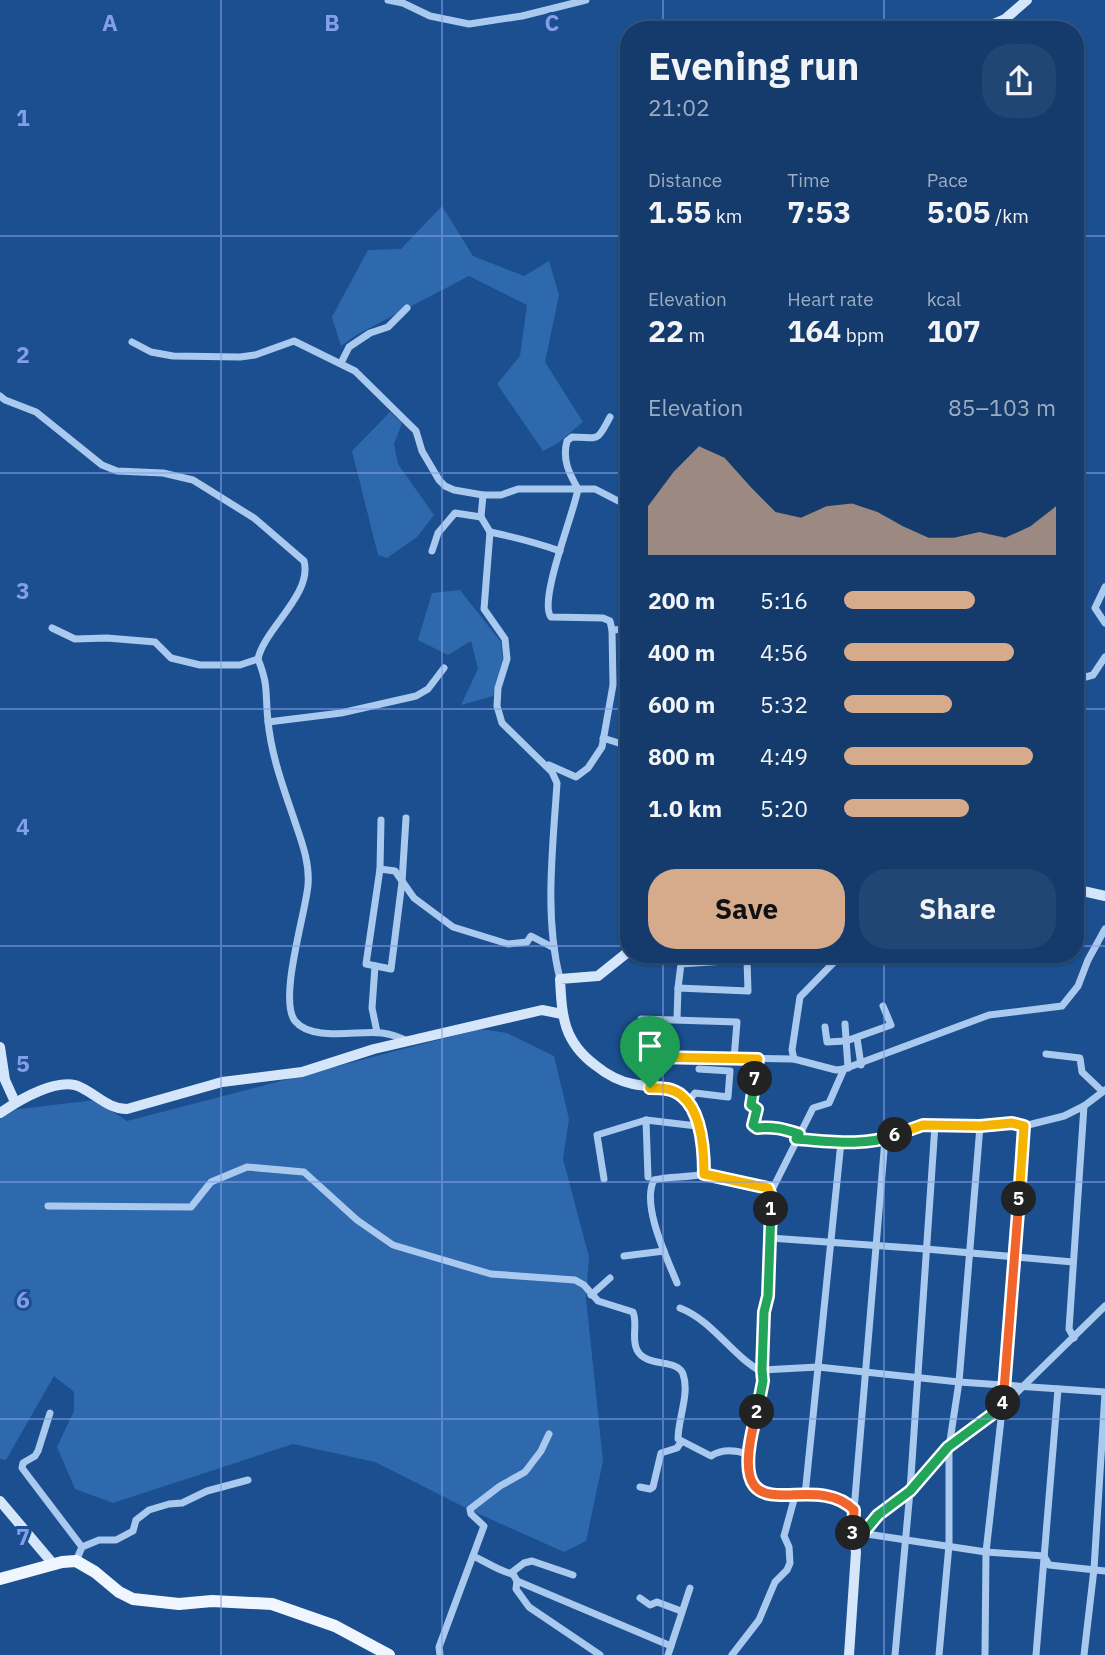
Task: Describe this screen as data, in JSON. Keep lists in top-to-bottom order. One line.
{"page":{"heading":["Evening run","21:02"],"stats":[["Distance","1.55 km"],["Time","7:53"],["Pace","5:05 /km"],["Elevation","22 m"],["Heart rate","164 bpm"],["kcal","107"]],"chart":["Elevation","85–103 m"],"list":[{"name":"200 m","note":"5:16"},{"name":"400 m","note":"4:56"},{"name":"600 m","note":"5:32"},{"name":"800 m","note":"4:49"},{"name":"1.0 km","note":"5:20"}],"buttons":["Save","Share"],"pins":["7","6","5","1","4","2","3"]},"grid":{"columns":["A","B","C"],"rows":["1","2","3","4","5","6","7"]}}
